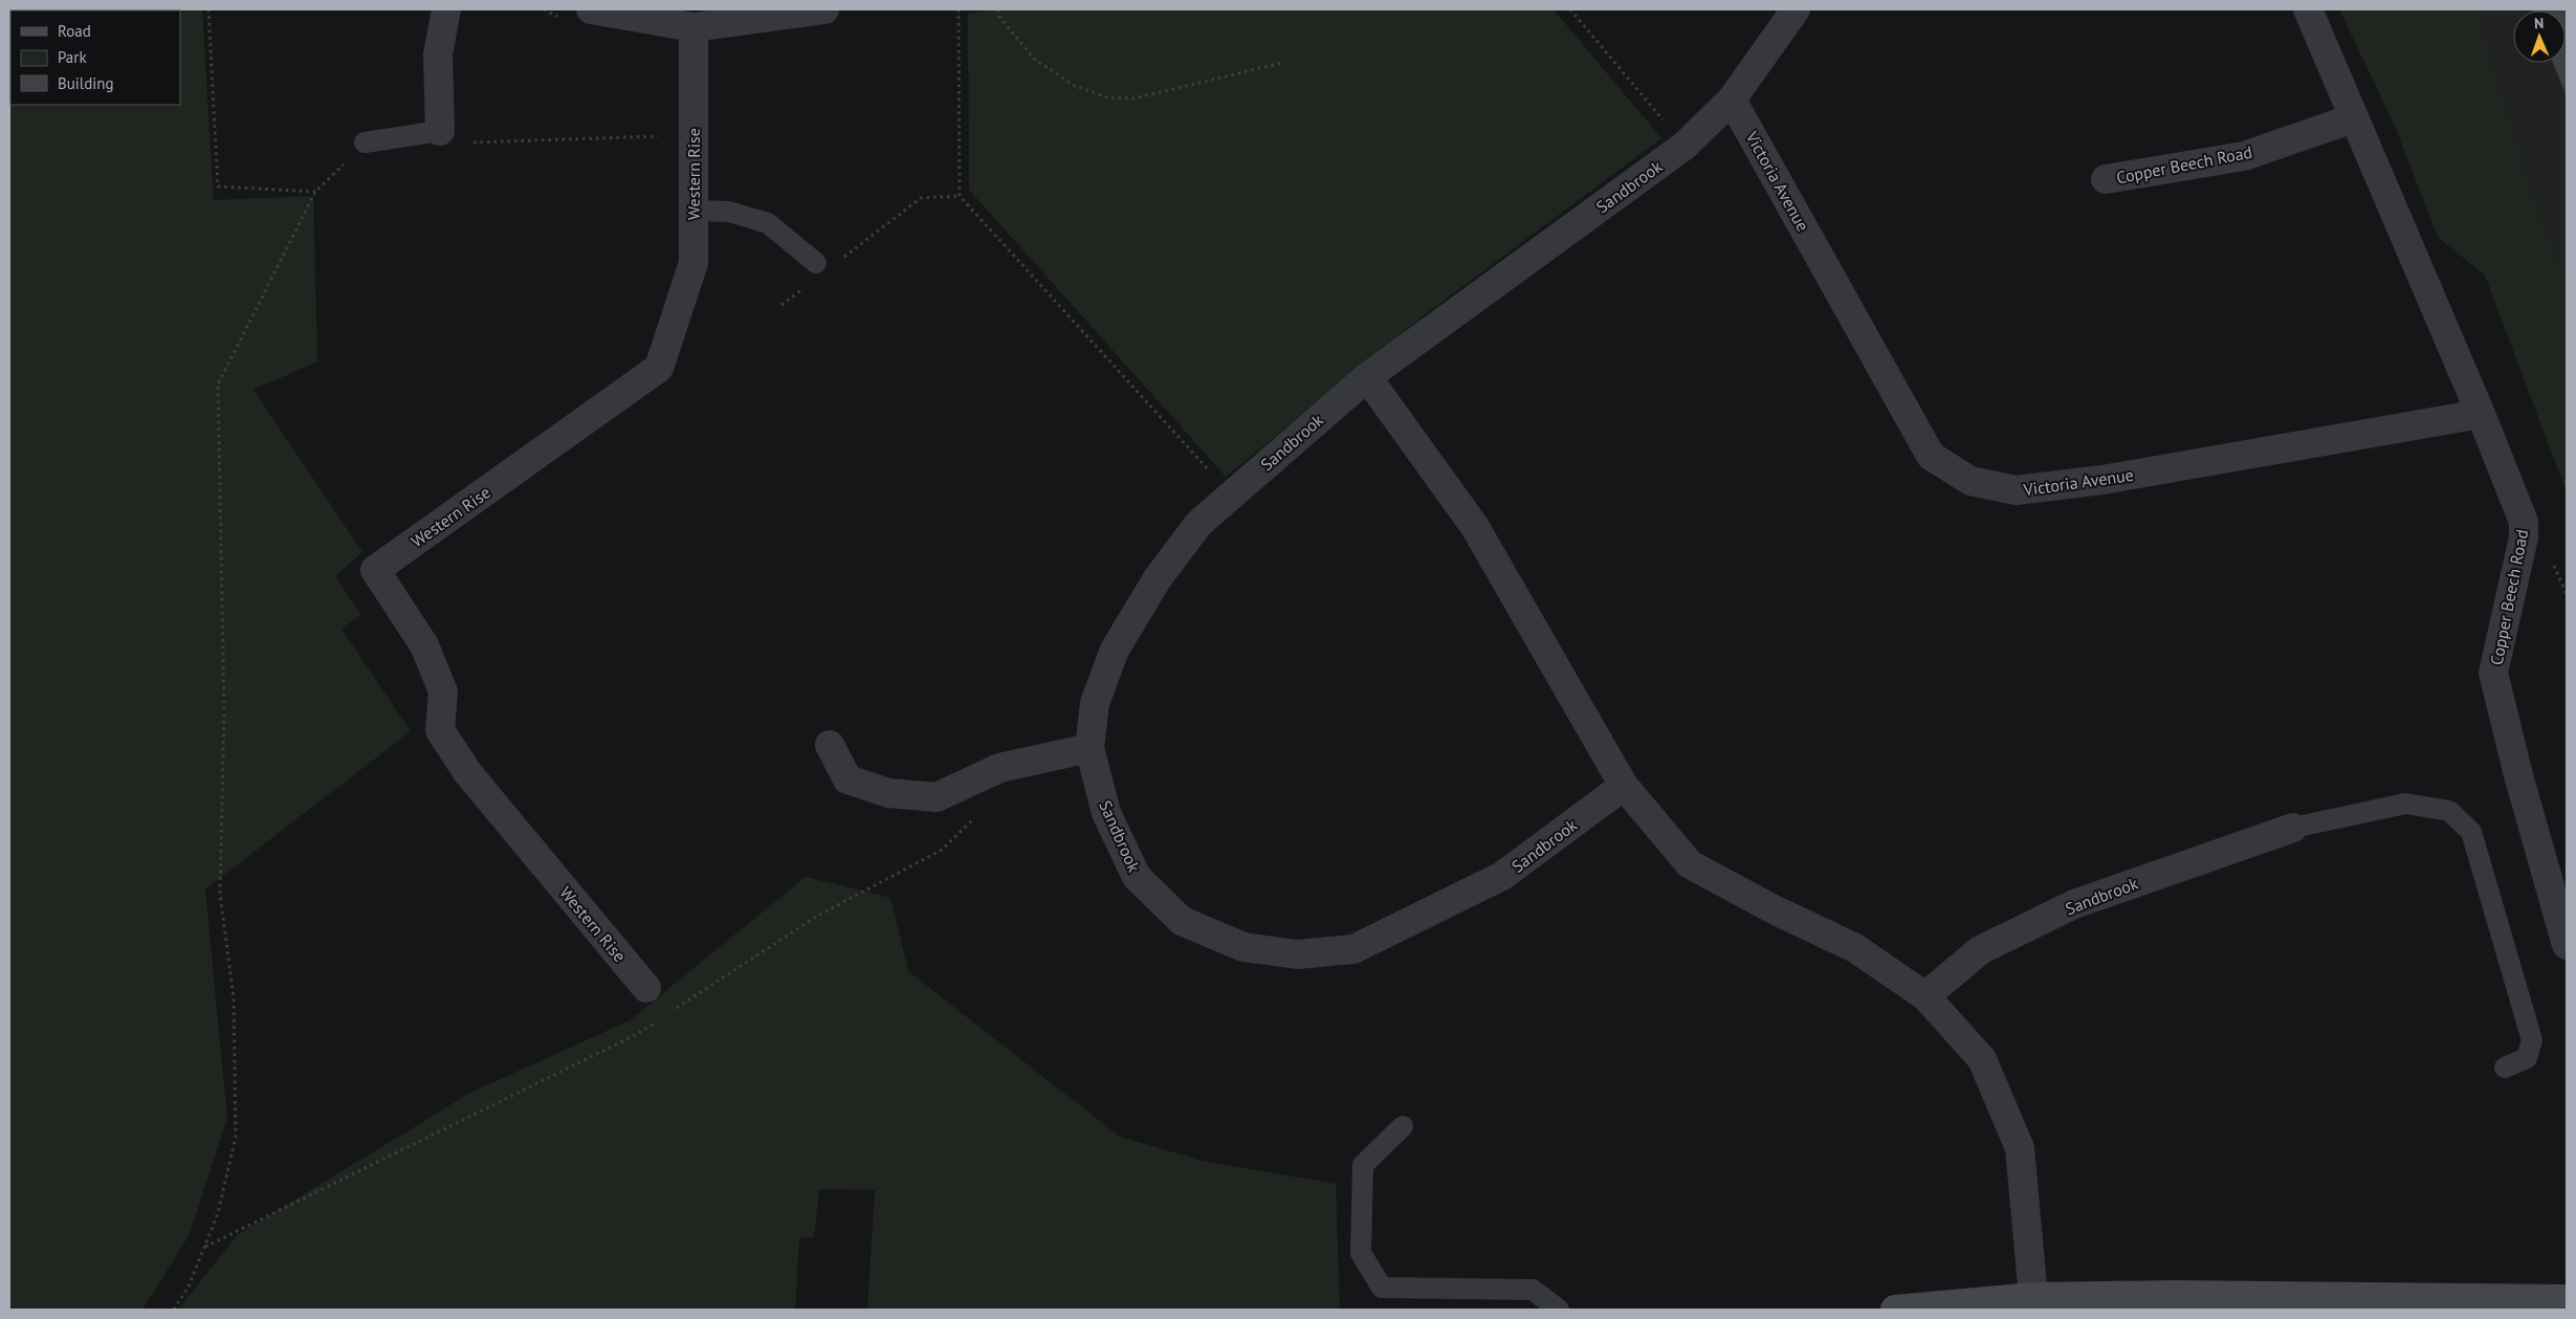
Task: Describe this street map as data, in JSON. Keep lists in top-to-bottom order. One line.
{"streets":{"street":["Copper Beech Road","Western Rise","Victoria Avenue","Sandbrook"]},"crossings":[["Copper Beech Road","Victoria Avenue"],["Victoria Avenue","Sandbrook"]],"legend":["Road","Park","Building"],"north":"top"}
